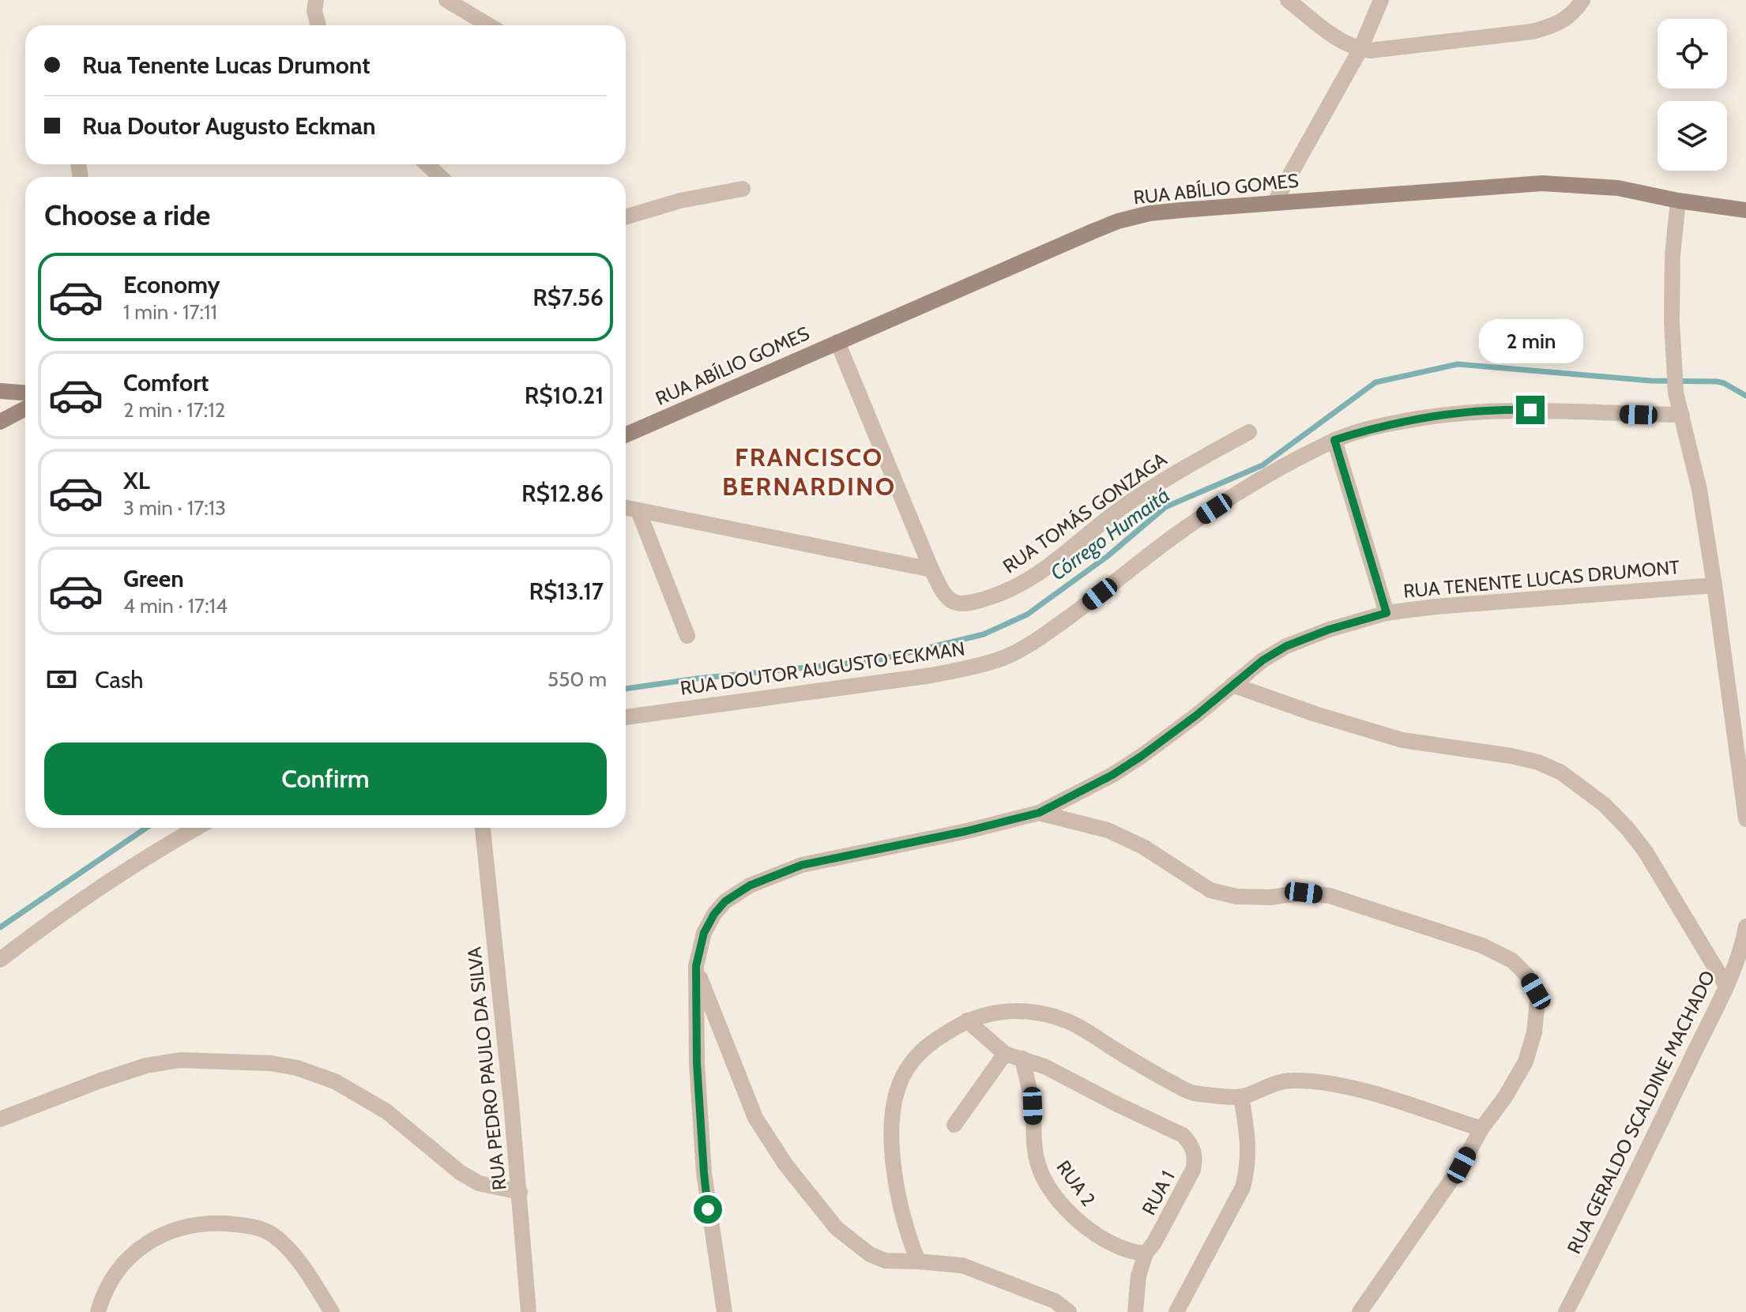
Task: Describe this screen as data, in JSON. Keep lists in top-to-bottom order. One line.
{"streets":{"street":["RUA ABÍLIO GOMES","RUA TOMÁS GONZAGA","RUA TENENTE LUCAS DRUMONT","RUA DOUTOR AUGUSTO ECKMAN","RUA PEDRO PAULO DA SILVA","RUA GERALDO SCALDINE MACHADO","RUA 2","RUA 1"]},"crossings":[["RUA 2","RUA 1"]],"districts":["FRANCISCO BERNARDINO"],"water":["Córrego Humaitá"],"page":{"banner":["Rua Tenente Lucas Drumont","Rua Doutor Augusto Eckman"],"heading":"Choose a ride","list":[{"name":"Economy","note":"1 min · 17:11","value":"R$7.56"},{"name":"Comfort","note":"2 min · 17:12","value":"R$10.21"},{"name":"XL","note":"3 min · 17:13","value":"R$12.86"},{"name":"Green","note":"4 min · 17:14","value":"R$13.17"}],"bubble":"2 min","pay":["Cash","550 m"],"buttons":"Confirm"}}
